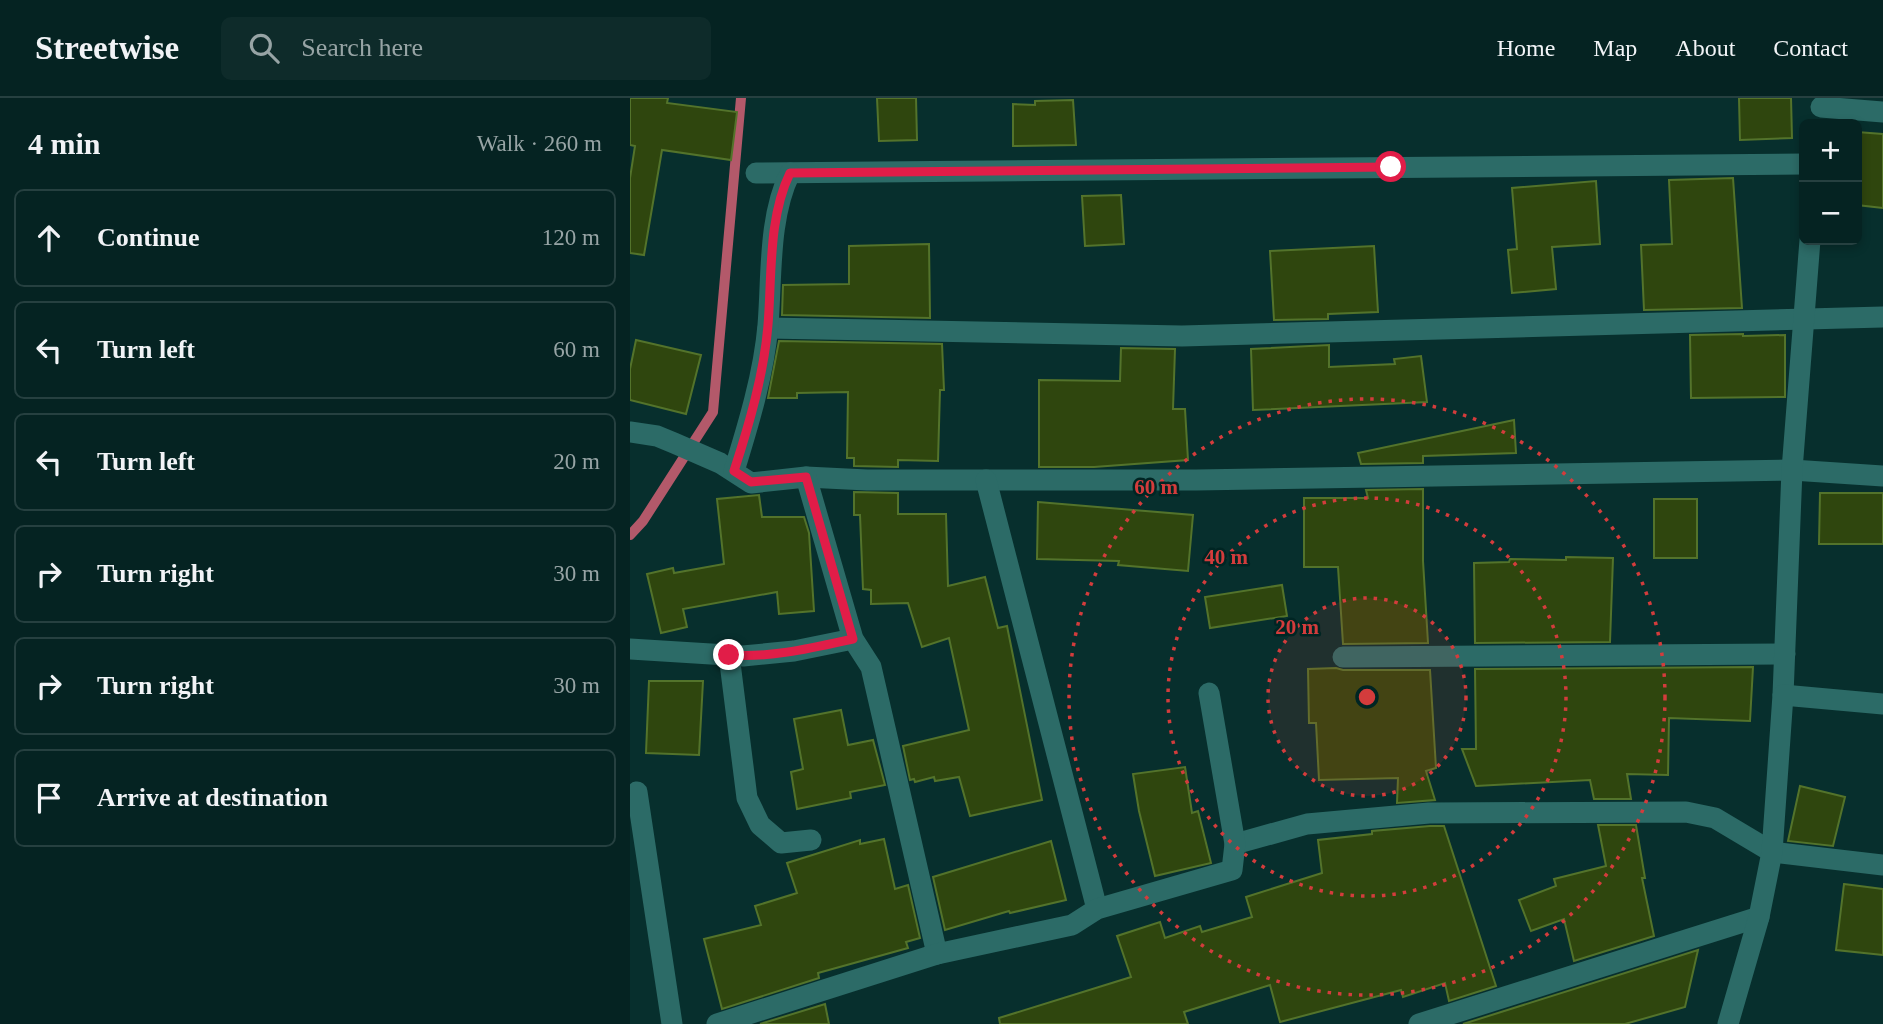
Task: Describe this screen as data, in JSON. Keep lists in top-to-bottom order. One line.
{"page":{"header":"Streetwise","search":"Search here","nav":["Home","Map","About","Contact"],"heading":["4 min","Walk · 260 m"],"map_buttons":["+","−"],"list":[["Continue","120 m"],["Turn left","60 m"],["Turn left","20 m"],["Turn right","30 m"],["Turn right","30 m"],"Arrive at destination"]},"rings":["60 m","40 m","20 m"]}
